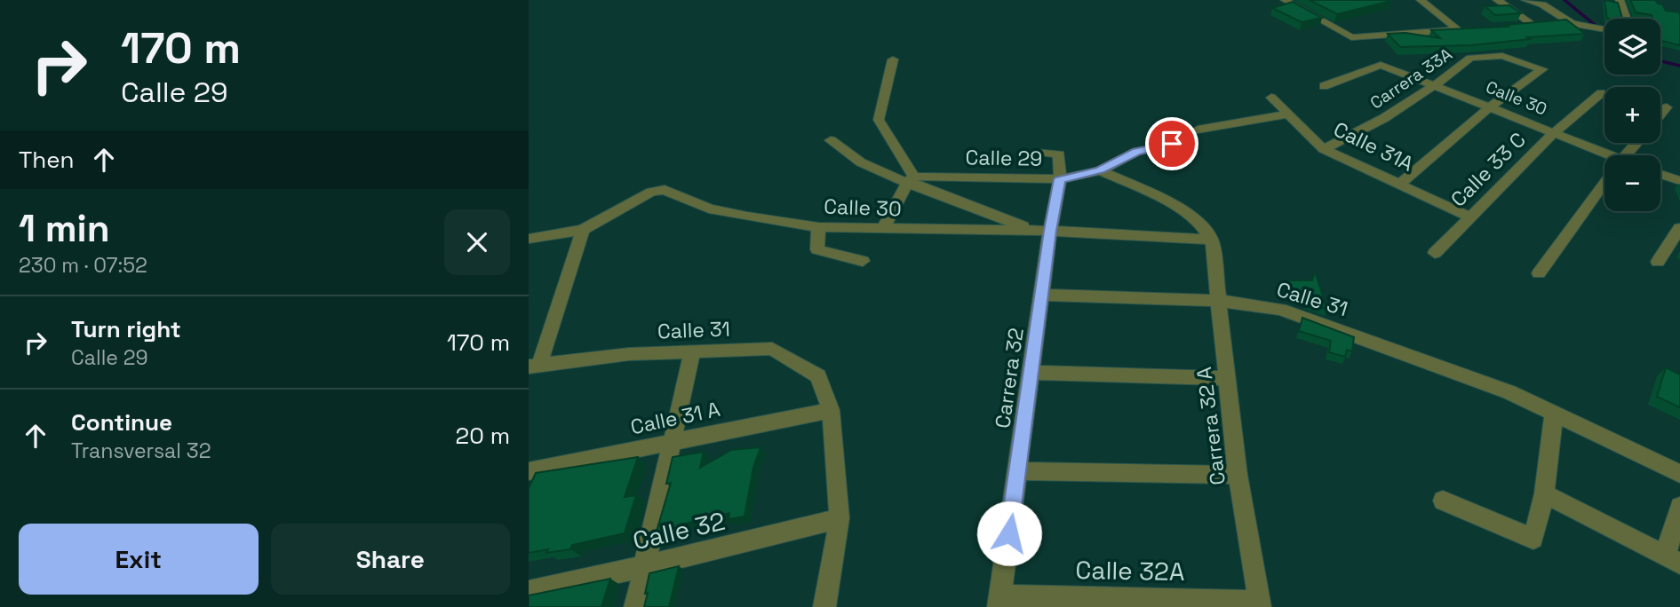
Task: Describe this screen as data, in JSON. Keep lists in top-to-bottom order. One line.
{"streets":{"street":["Carrera 33A","Calle 30","Calle 31A","Calle 29","Calle 33 C","Calle 31","Carrera 32","Calle 31 A","Carrera 32 A","Calle 32","Calle 32A"]},"crossings":[["Carrera 33A","Calle 30"],["Carrera 33A","Calle 31A"],["Calle 30","Calle 33 C"],["Calle 30","Carrera 32"],["Calle 30","Carrera 32 A"],["Calle 31A","Calle 33 C"],["Calle 29","Carrera 32"],["Calle 31","Carrera 32"],["Calle 31","Calle 31 A"],["Calle 31","Carrera 32 A"],["Calle 31","Calle 32"],["Carrera 32","Calle 32A"],["Carrera 32 A","Calle 32A"]],"page":{"turn":["170 m","Calle 29"],"map_buttons":["+","−"],"then":"Then","heading":["1 min","230 m · 07:52"],"list":[{"name":"Turn right","note":"Calle 29","value":"170 m"},{"name":"Continue","note":"Transversal 32","value":"20 m"}],"buttons":["Exit","Share"]}}
